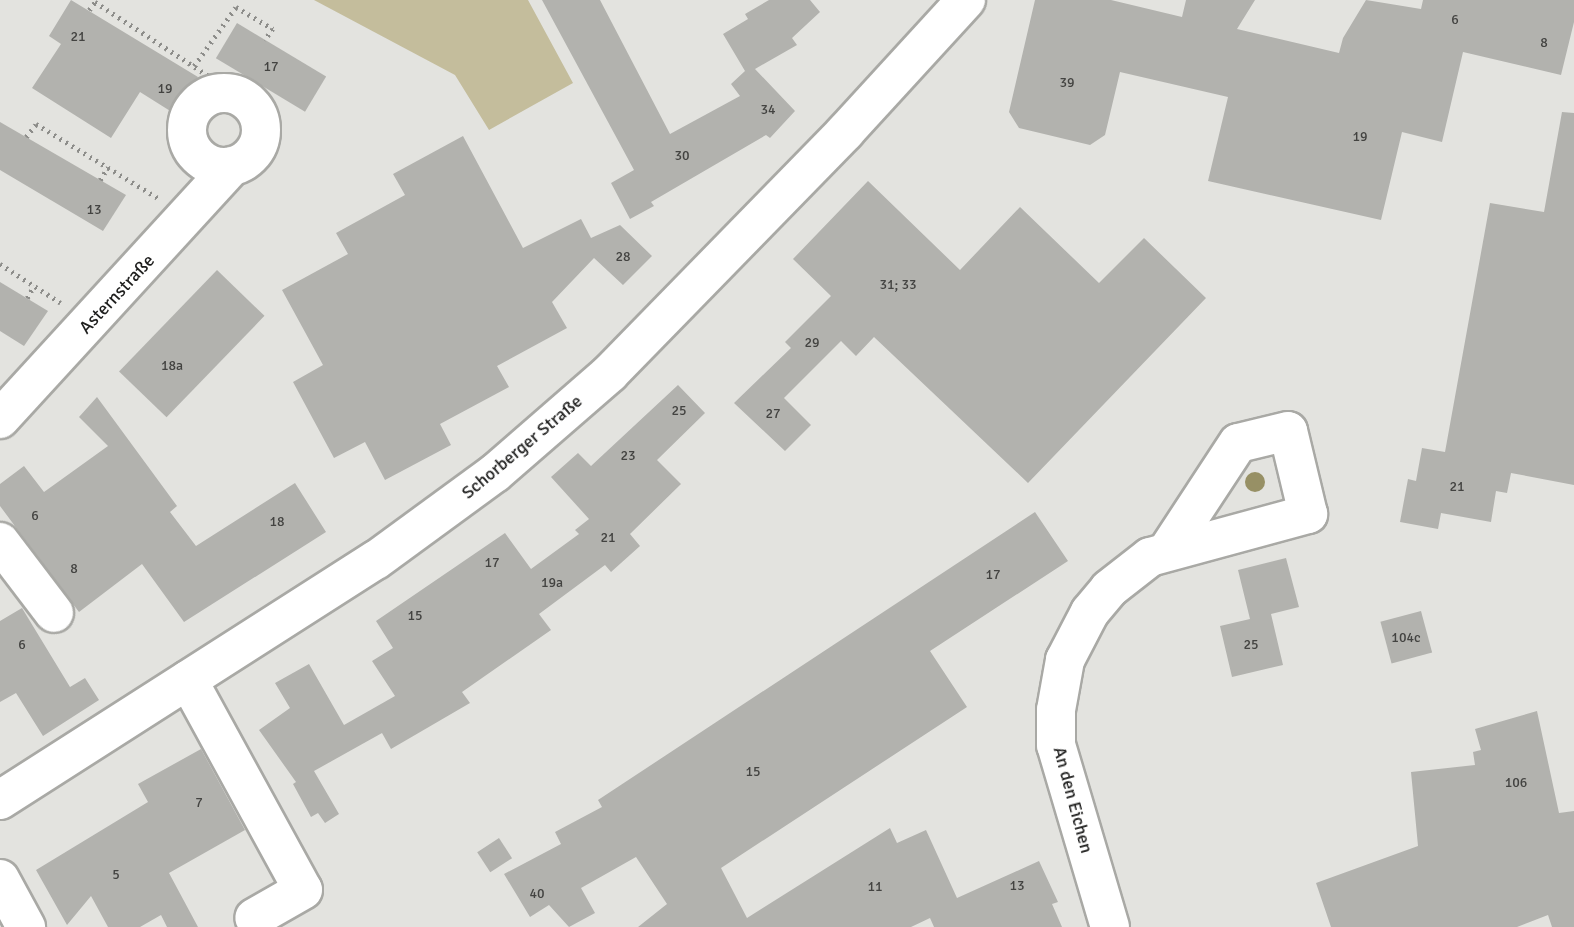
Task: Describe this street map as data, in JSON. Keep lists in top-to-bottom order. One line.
{"streets":{"street":["Asternstraße","Schorberger Straße","An den Eichen"]},"house_numbers":["6","21","8","17","39","19","34","19","30","13","28","31; 33","29","18a","25","27","23","21","6","18","21","17","8","17","19a","15","104c","6","25","15","106","7","5","13","11","40"]}
